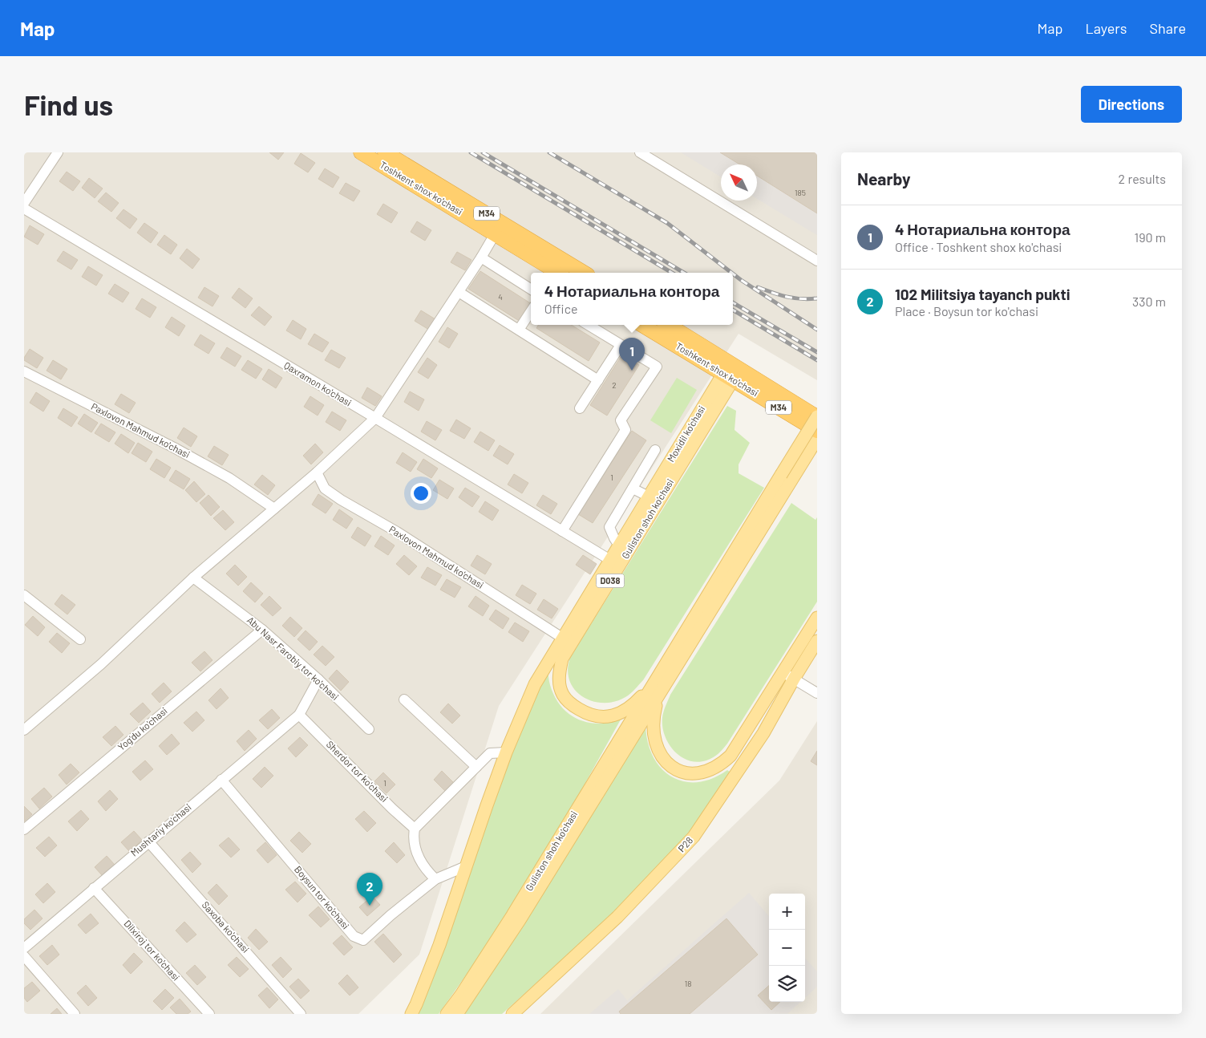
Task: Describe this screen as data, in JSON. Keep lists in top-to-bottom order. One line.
{"streets":{"highway":["Toshkent shox ko'chasi","M34"],"main road":["Moxidil ko'chasi","Guliston shoh ko'chasi","D038","Р28"],"street":["Qaxramon ko'chasi","Paxlovon Mahmud ko'chasi","Abu Nasr Farobiy tor ko'chasi","Yog'du ko'chasi","Sherdor tor ko'chasi","Mushtariy ko'chasi","Boysun tor ko'chasi","Saxoba ko'chasi","Dilxiroj tor ko'chasi"]},"crossings":[["Toshkent shox ko'chasi","Moxidil ko'chasi"],["Toshkent shox ko'chasi","Guliston shoh ko'chasi"],["Qaxramon ko'chasi","Moxidil ko'chasi"],["Paxlovon Mahmud ko'chasi","Moxidil ko'chasi"],["Paxlovon Mahmud ko'chasi","D038"],["Moxidil ko'chasi","Guliston shoh ko'chasi"],["Moxidil ko'chasi","D038"],["Abu Nasr Farobiy tor ko'chasi","Yog'du ko'chasi"],["Sherdor tor ko'chasi","Mushtariy ko'chasi"],["Mushtariy ko'chasi","Boysun tor ko'chasi"],["Mushtariy ko'chasi","Saxoba ko'chasi"],["Mushtariy ko'chasi","Dilxiroj tor ko'chasi"]],"house_numbers":["185","4","2","1","1","18"],"north":"top left","page":{"header":"Map","nav":["Map","Layers","Share"],"buttons":"Directions","title":"Find us","heading":["Nearby","2 results"],"list":[{"mark":"1","name":"4 Нотариальна контора","note":"Office · Toshkent shox ko'chasi","value":"190 m"},{"mark":"2","name":"102 Militsiya tayanch pukti","note":"Place · Boysun tor ko'chasi","value":"330 m"}],"popup":["4 Нотариальна контора","Office"],"pins":["1","2"],"map_buttons":["+","−"]}}
